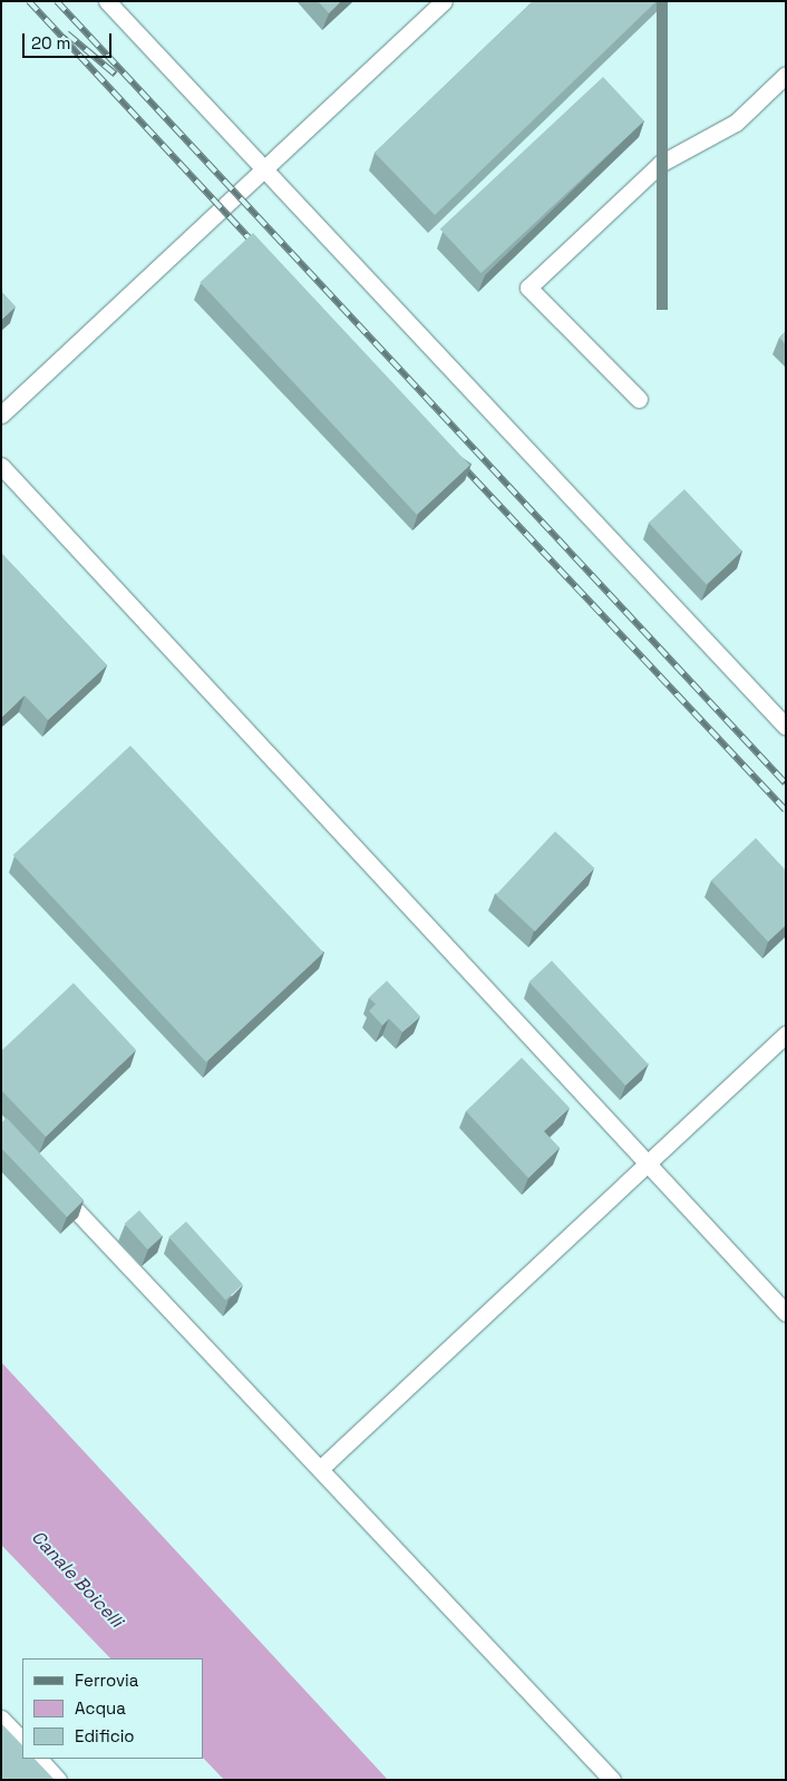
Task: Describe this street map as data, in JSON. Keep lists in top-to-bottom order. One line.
{"water":["Canale Boicelli"],"legend":["Ferrovia","Acqua","Edificio"],"scale_bar":"20 m"}
